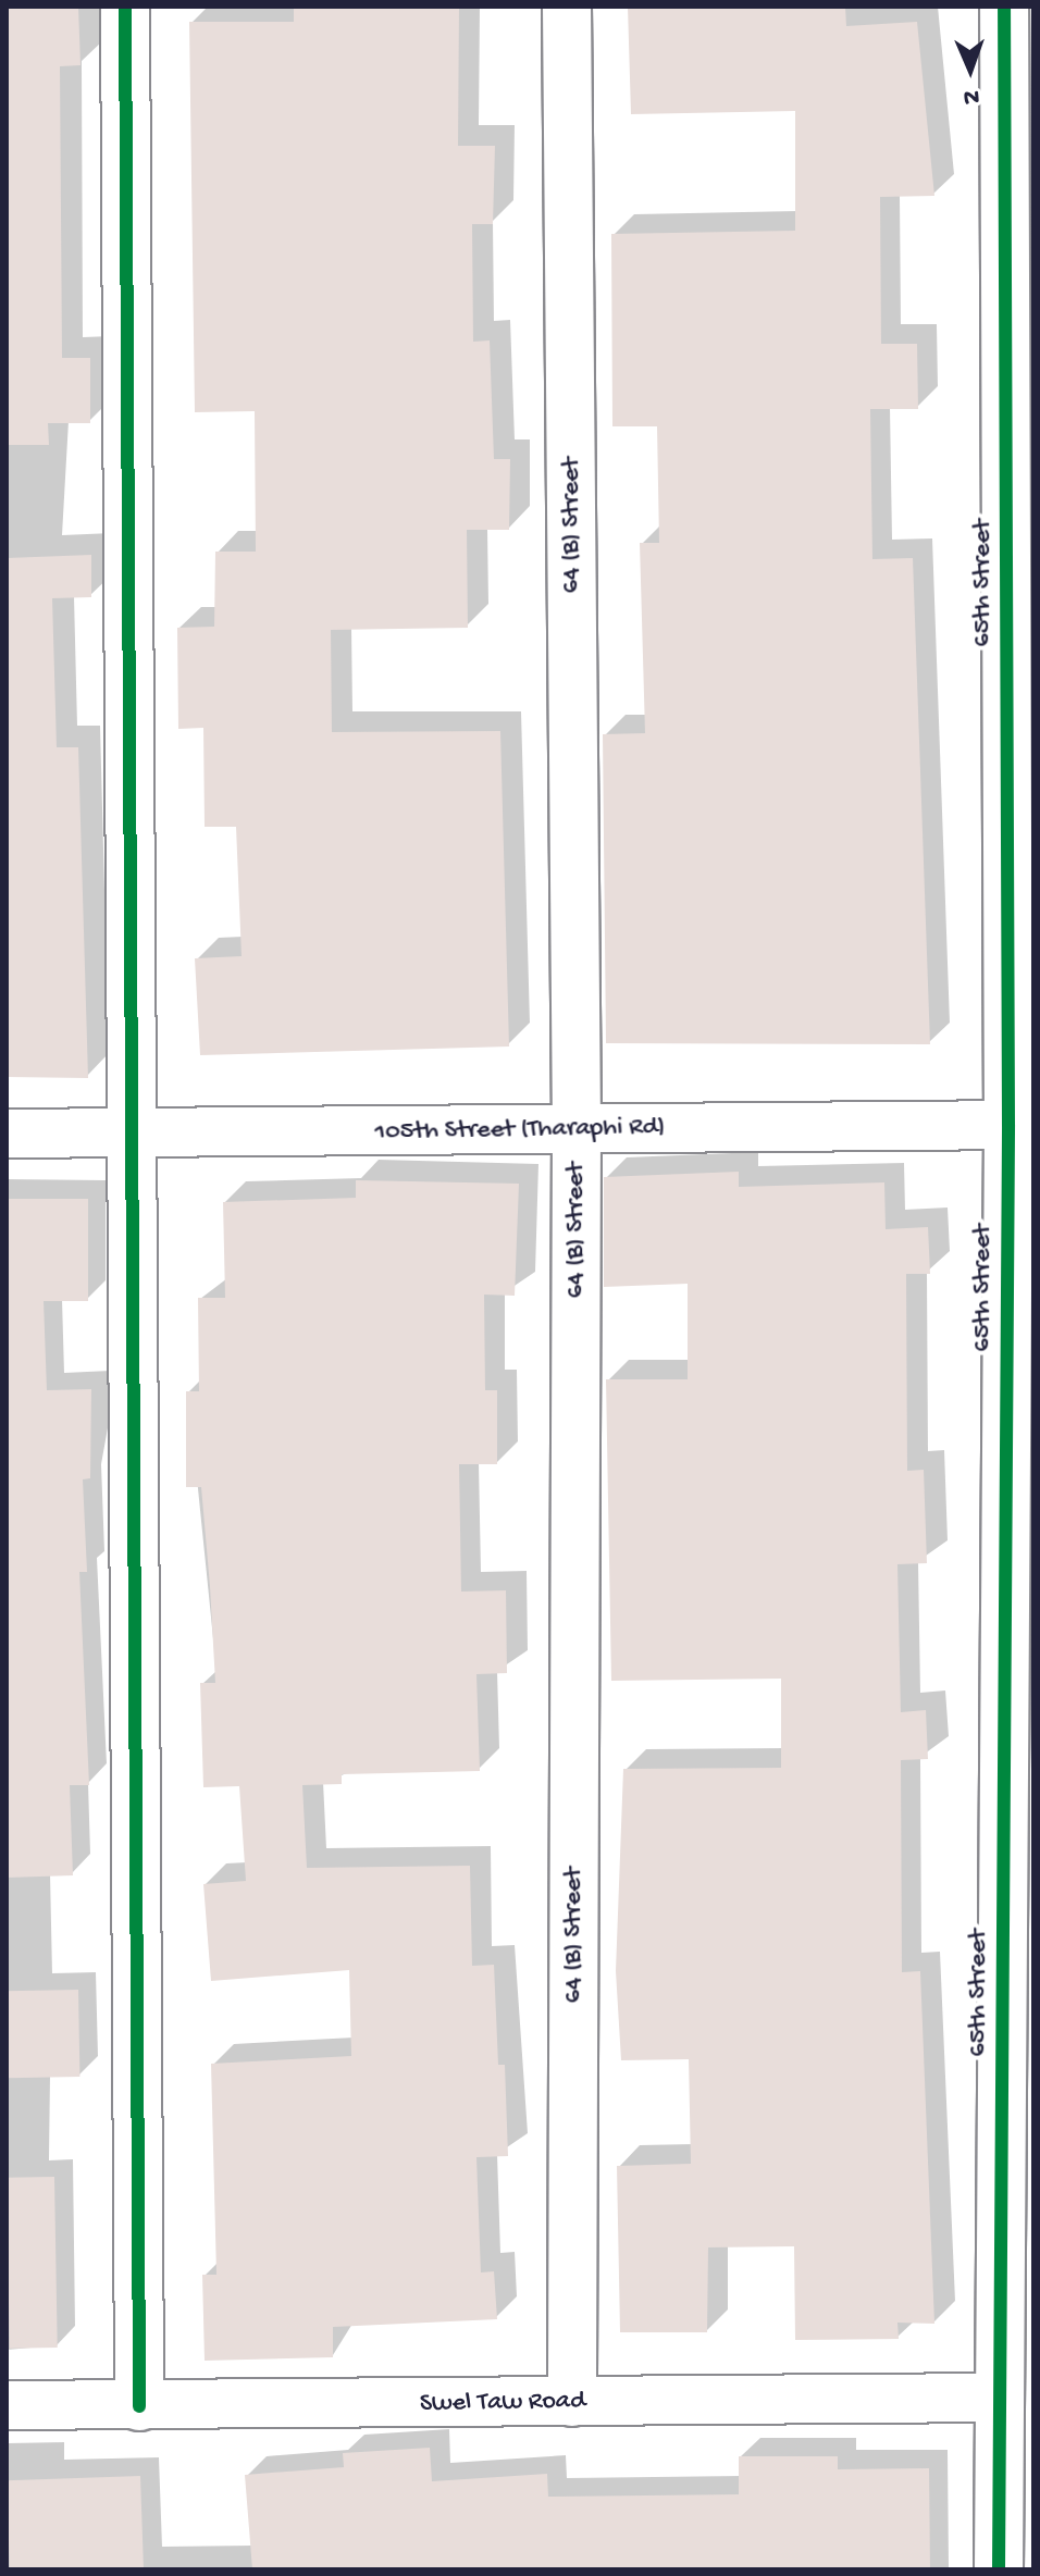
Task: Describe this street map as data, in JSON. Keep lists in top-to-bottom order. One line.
{"streets":{"street":["64 (B) Street","65th Street","105th Street (Tharaphi Rd)","Swel Taw Road"]},"crossings":[["64 (B) Street","105th Street (Tharaphi Rd)"],["64 (B) Street","Swel Taw Road"],["65th Street","105th Street (Tharaphi Rd)"],["65th Street","Swel Taw Road"]],"north":"bottom"}
